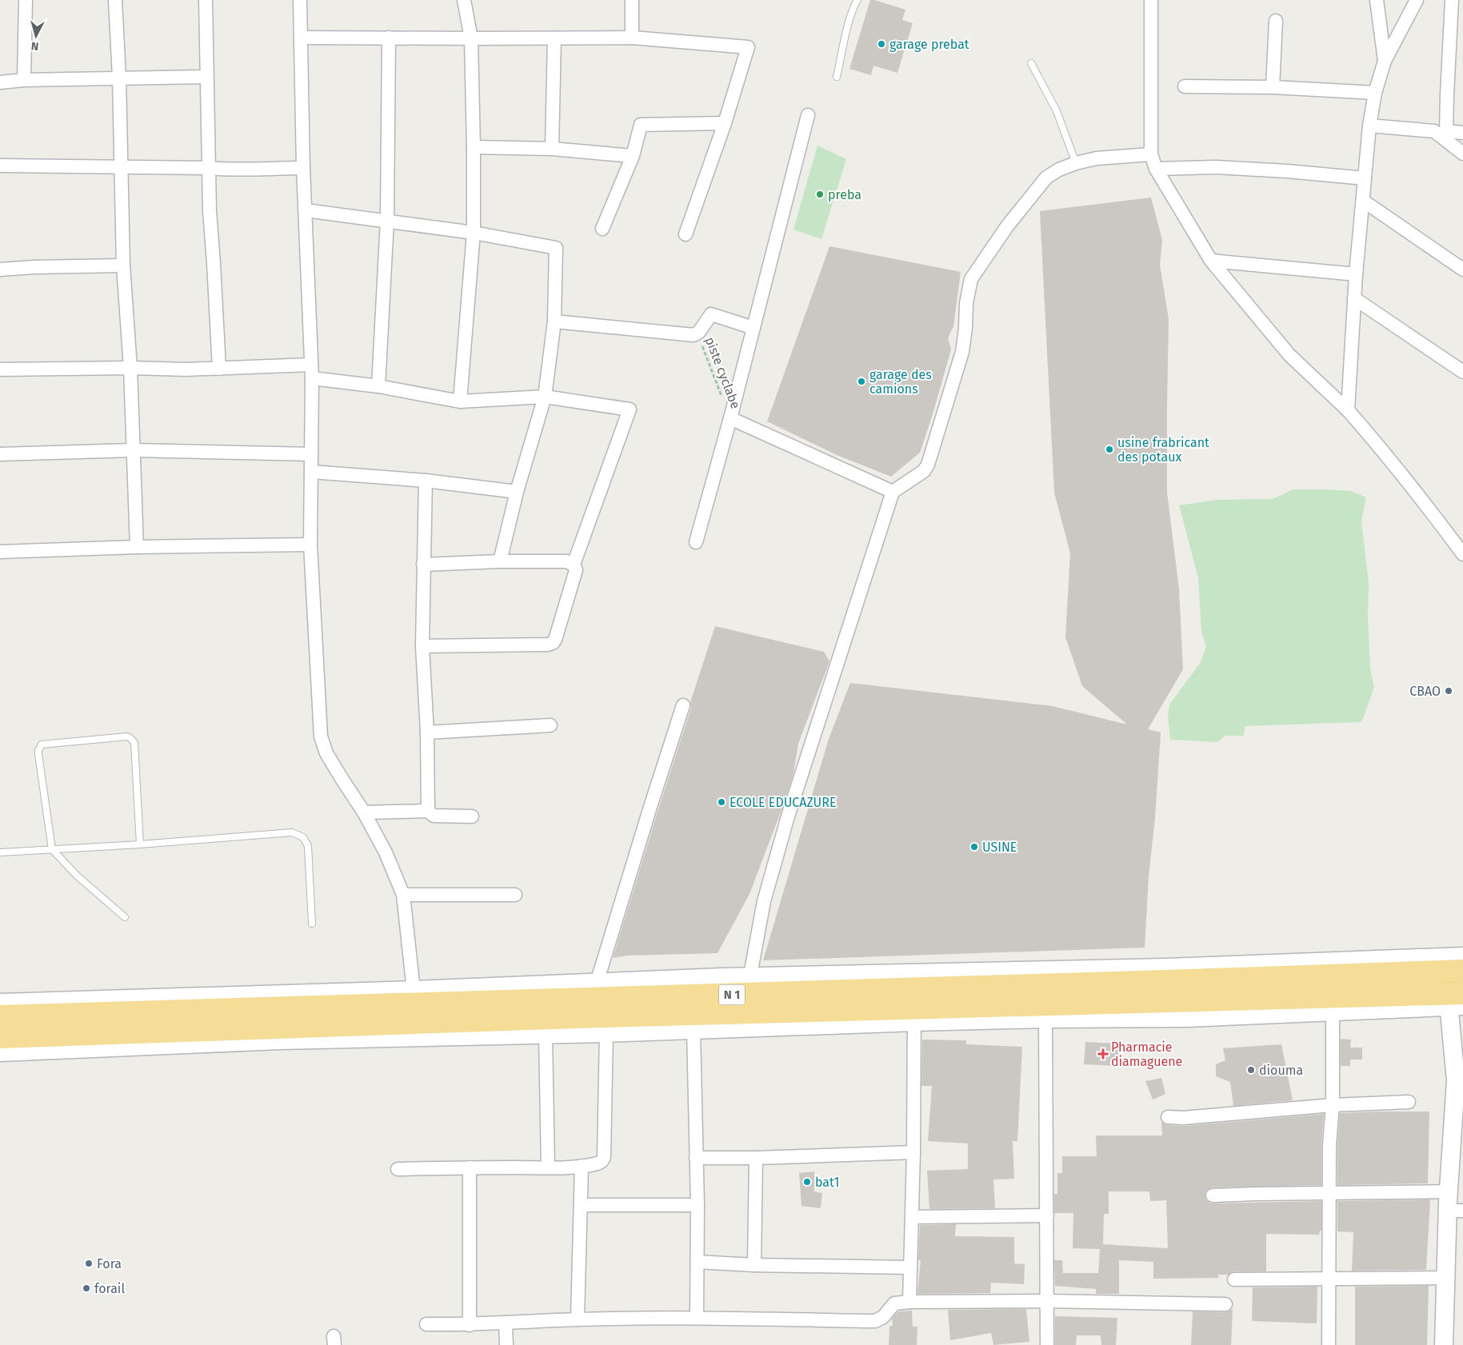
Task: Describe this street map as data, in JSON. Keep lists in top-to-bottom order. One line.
{"streets":{"highway":["N 1"],"path":["piste cyclabe"]},"places":{"other":["garage prebat","preba","garage des camions","usine frabricant des potaux","CBAO","ECOLE EDUCAZURE","USINE","diouma","bat1","Fora","forail"],"health":["Pharmacie diamaguene"]},"north":"bottom"}
